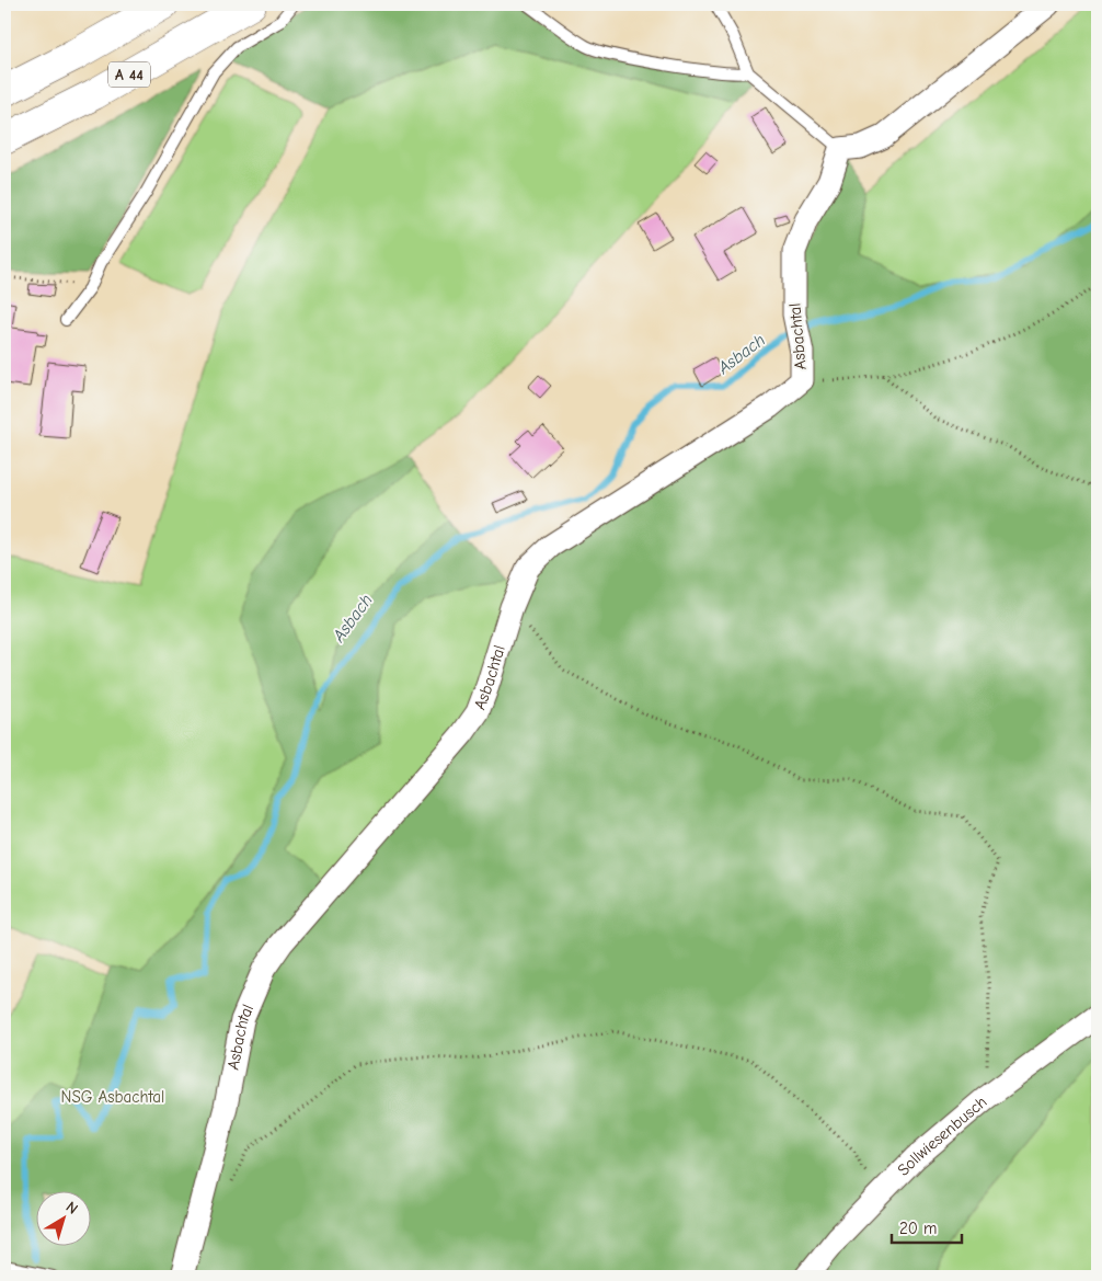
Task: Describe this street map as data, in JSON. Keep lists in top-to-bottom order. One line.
{"streets":{"highway":["A 44"],"street":["Asbachtal","Sollwiesenbusch"]},"water":["Asbach"],"parks":["NSG Asbachtal"],"scale_bar":"20 m","north":"top right"}
